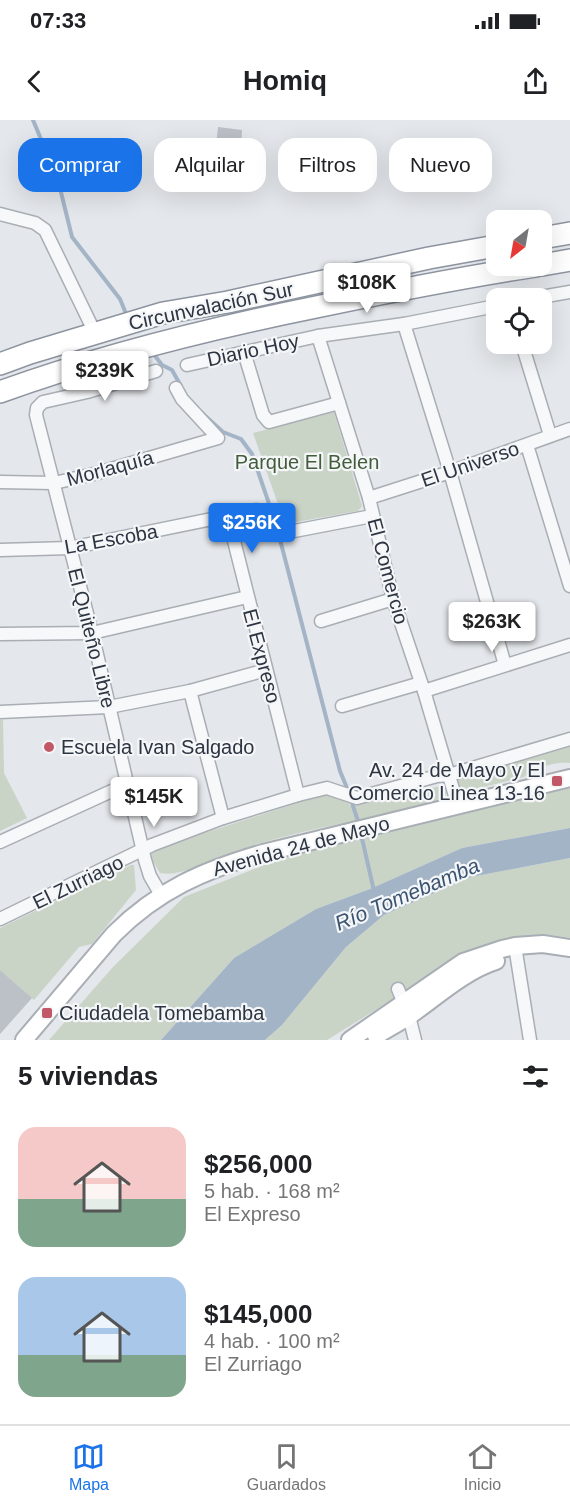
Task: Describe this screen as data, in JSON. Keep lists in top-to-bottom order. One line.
{"streets":{"highway":["Circunvalación Sur"],"main road":["Avenida 24 de Mayo"],"street":["Diario Hoy","El Universo","Morlaquía","La Escoba","El Comercio","El Quiteño Libre","El Expreso","El Zurriago"]},"crossings":[["Diario Hoy","El Comercio"],["El Universo","El Comercio"],["Morlaquía","El Quiteño Libre"],["La Escoba","El Quiteño Libre"],["La Escoba","El Expreso"],["El Comercio","Avenida 24 de Mayo"],["El Comercio","El Zurriago"],["El Quiteño Libre","Avenida 24 de Mayo"],["El Quiteño Libre","El Zurriago"],["El Expreso","El Zurriago"]],"water":["Río Tomebamba"],"parks":["Parque El Belen"],"places":{"other":["Escuela Ivan Salgado"],"transit":["Av. 24 de Mayo y El Comercio Linea 13-16","Ciudadela Tomebamba"]},"north":"bottom left","page":{"status":"07:33","header":"Homiq","chip":["Comprar","Alquilar","Filtros","Nuevo"],"price":["$108K","$239K","$256K","$263K","$145K"],"heading":"5 viviendas","list":[{"name":"$256,000","note":"5 hab. · 168 m² · El Expreso"},{"name":"$145,000","note":"4 hab. · 100 m² · El Zurriago"}],"tabs":["Mapa","Guardados","Inicio"]}}
